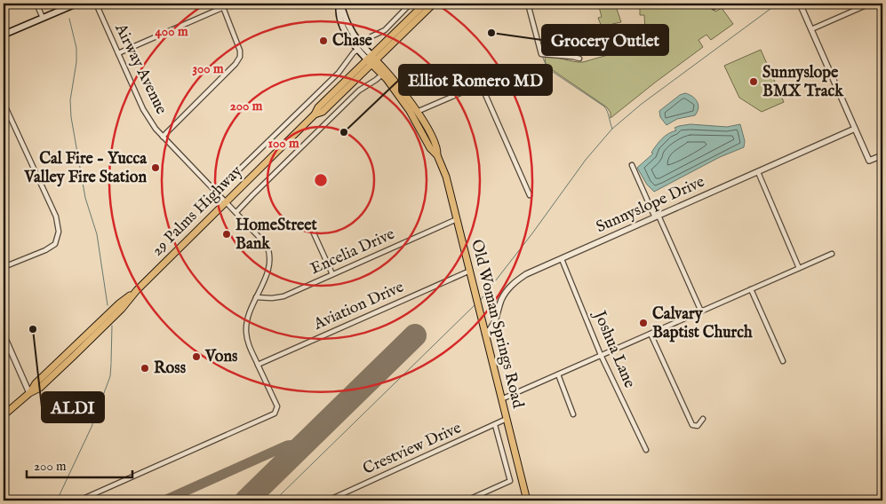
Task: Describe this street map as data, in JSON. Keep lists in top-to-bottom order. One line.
{"streets":{"main road":["29 Palms Highway","Old Woman Springs Road"],"street":["Airway Avenue","Sunnyslope Drive","Encelia Drive","Aviation Drive","Joshua Lane","Crestview Drive"]},"crossings":[["Airway Avenue","29 Palms Highway"],["Airway Avenue","Encelia Drive"],["Airway Avenue","Aviation Drive"],["Sunnyslope Drive","Old Woman Springs Road"],["Sunnyslope Drive","Joshua Lane"],["29 Palms Highway","Old Woman Springs Road"],["Encelia Drive","Old Woman Springs Road"],["Aviation Drive","Old Woman Springs Road"],["Old Woman Springs Road","Crestview Drive"]],"places":["Grocery Outlet","Chase","Sunnyslope BMX Track","Elliot Romero MD","Cal Fire - Yucca Valley Fire Station","HomeStreet Bank","Calvary Baptist Church","ALDI","Vons","Ross"],"scale_bar":"200 m","rings":["400 m","300 m","200 m","100 m"]}
